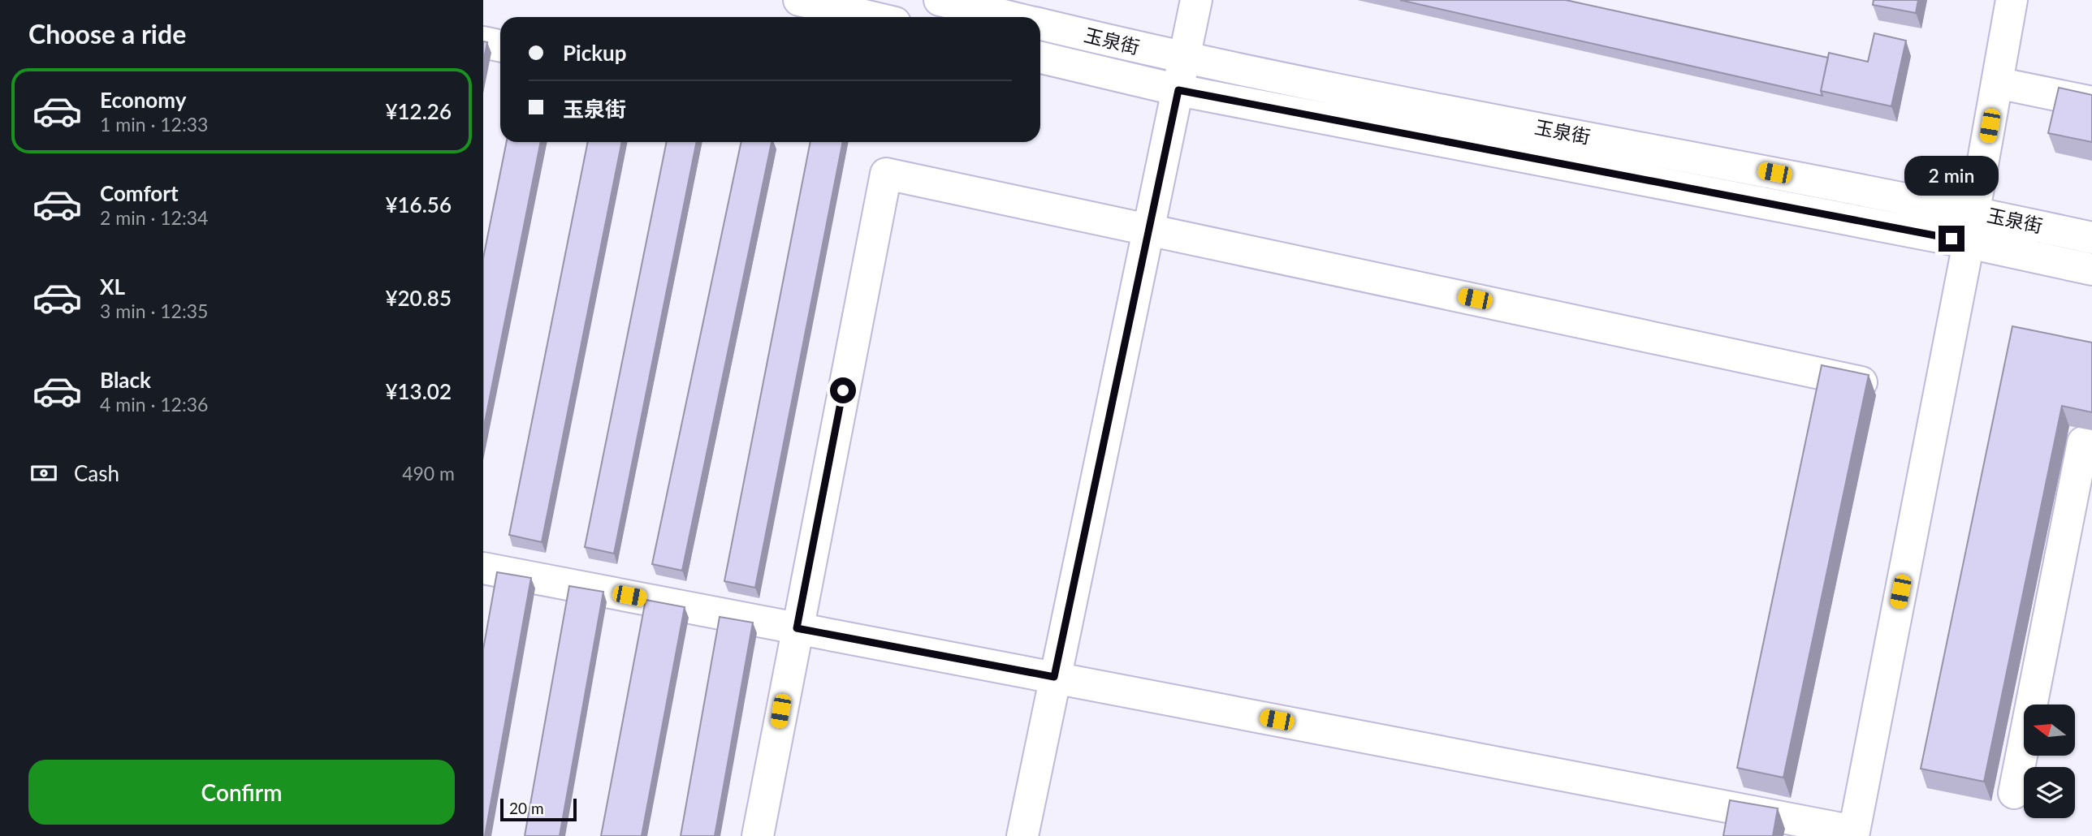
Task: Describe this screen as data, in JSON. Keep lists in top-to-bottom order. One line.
{"streets":{"street":["玉泉街"]},"scale_bar":"20 m","north":"left","page":{"heading":"Choose a ride","banner":["Pickup","玉泉街"],"list":[{"name":"Economy","note":"1 min · 12:33","value":"¥12.26"},{"name":"Comfort","note":"2 min · 12:34","value":"¥16.56"},{"name":"XL","note":"3 min · 12:35","value":"¥20.85"},{"name":"Black","note":"4 min · 12:36","value":"¥13.02"}],"bubble":"2 min","pay":["Cash","490 m"],"buttons":"Confirm","scale":"20 m"}}
